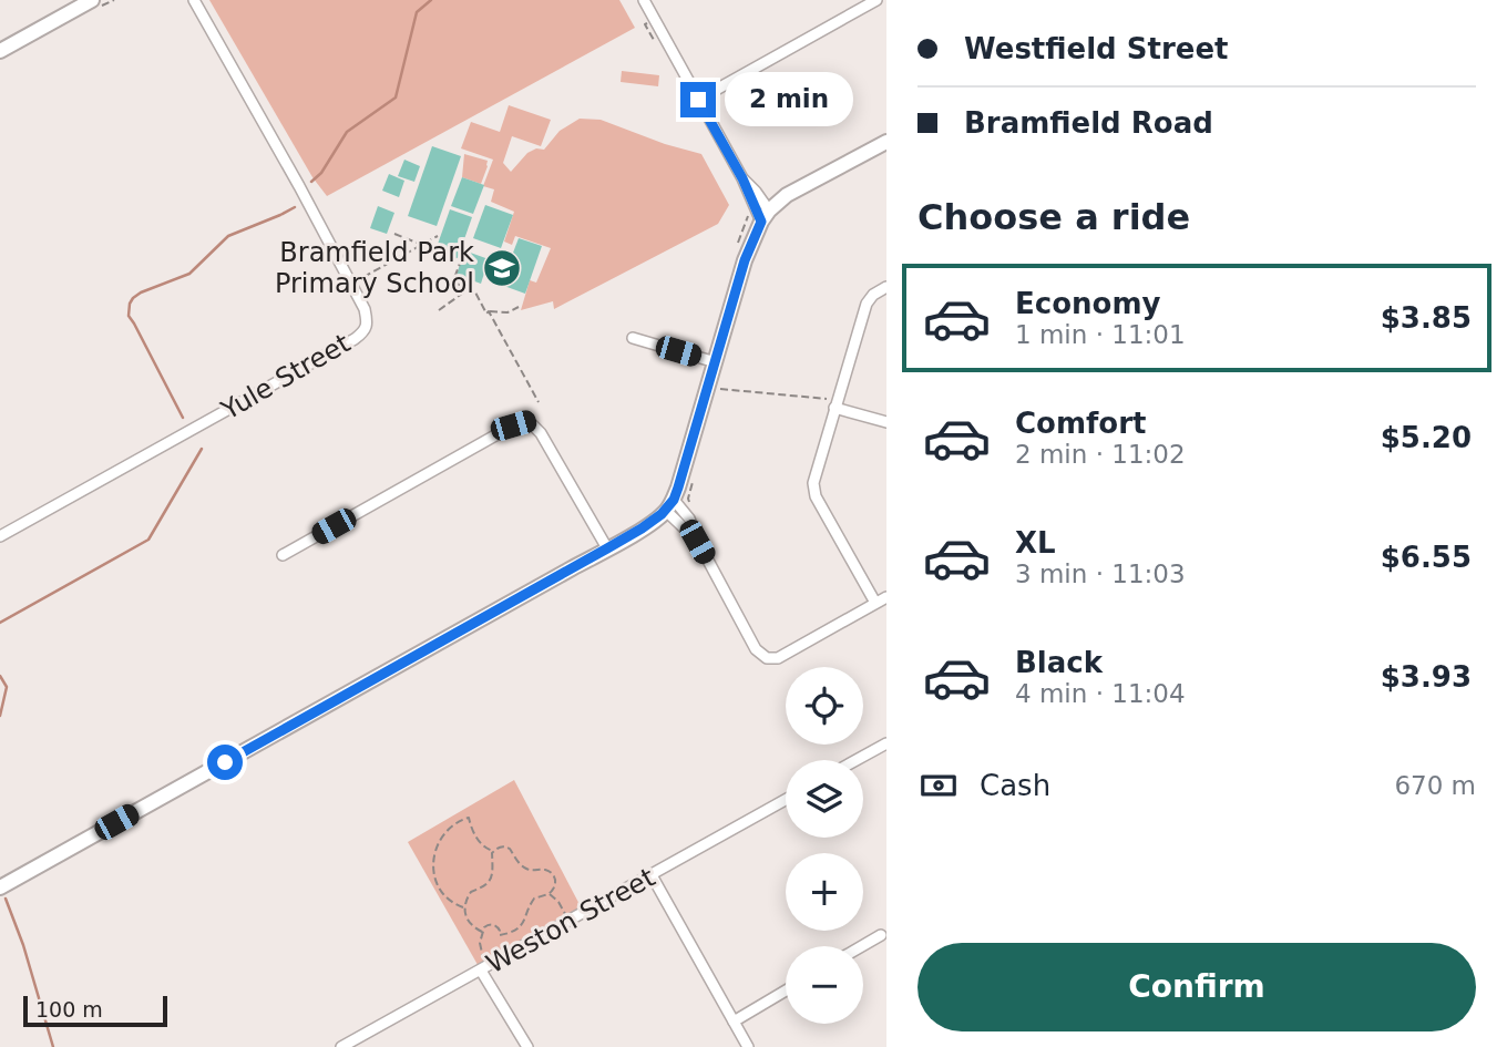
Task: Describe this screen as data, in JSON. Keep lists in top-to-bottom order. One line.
{"streets":{"street":["Yule Street","Weston Street"]},"places":{"school or university":["Bramfield Park Primary School"]},"scale_bar":"100 m","page":{"banner":["Westfield Street","Bramfield Road"],"bubble":"2 min","heading":"Choose a ride","list":[{"name":"Economy","note":"1 min · 11:01","value":"$3.85"},{"name":"Comfort","note":"2 min · 11:02","value":"$5.20"},{"name":"XL","note":"3 min · 11:03","value":"$6.55"},{"name":"Black","note":"4 min · 11:04","value":"$3.93"}],"map_buttons":["+","−"],"pay":["Cash","670 m"],"buttons":"Confirm","scale":"100 m"}}
